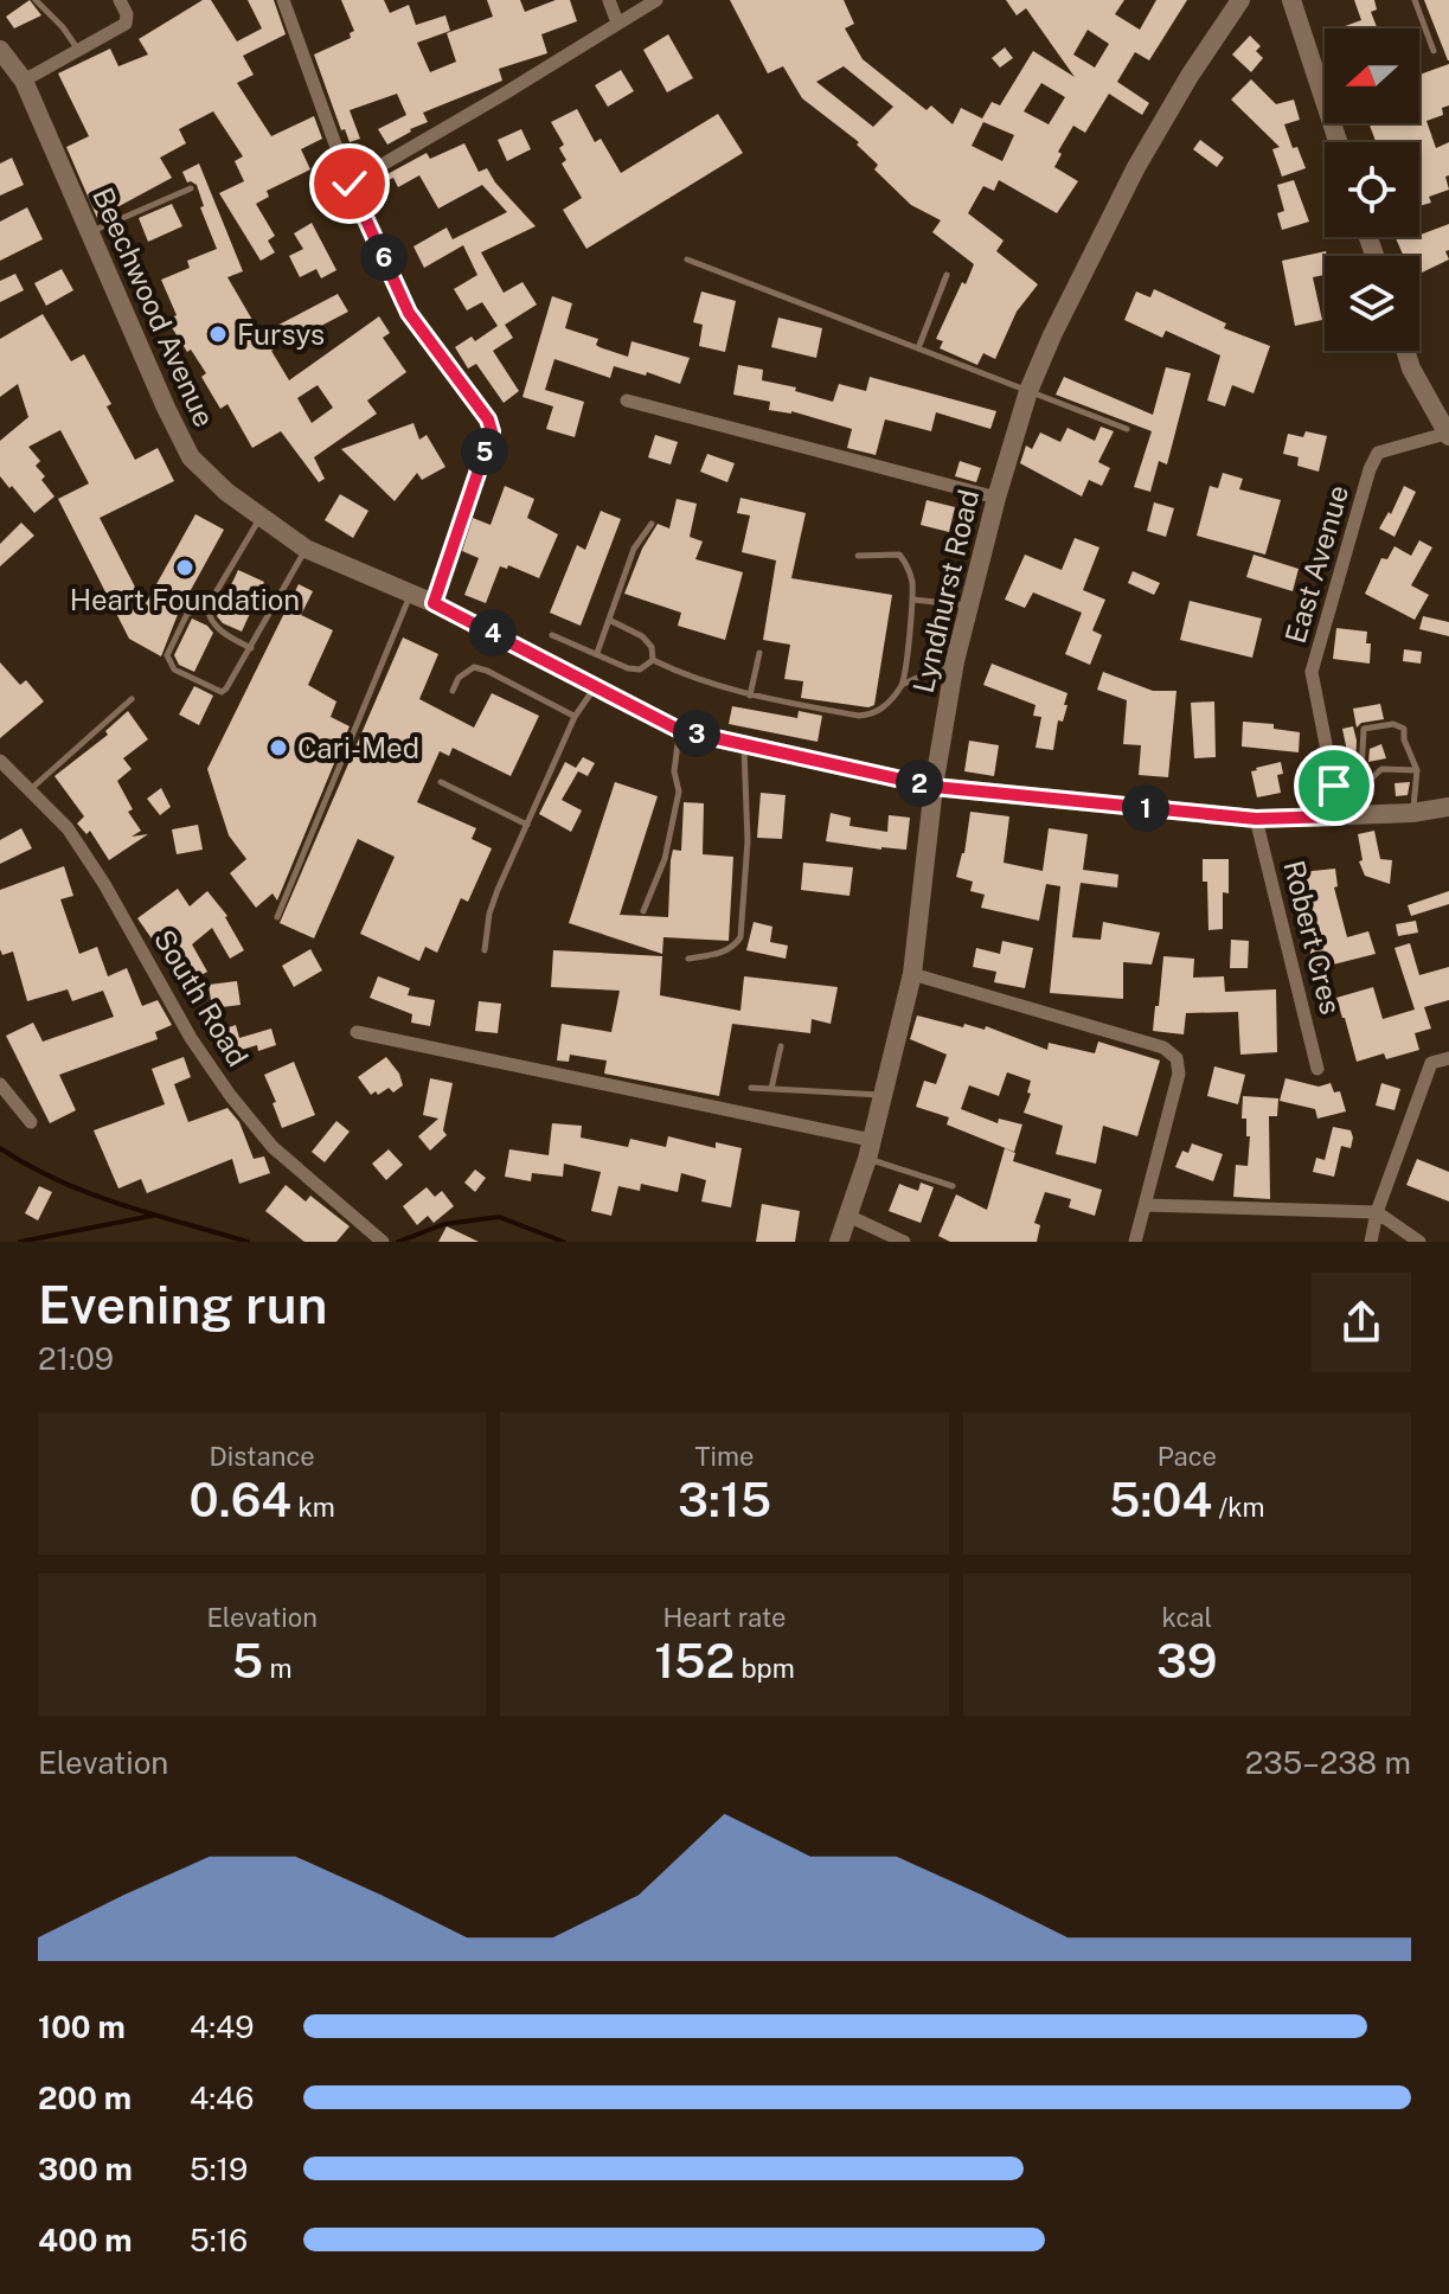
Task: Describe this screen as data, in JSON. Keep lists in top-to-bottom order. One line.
{"streets":{"street":["Beechwood Avenue","East Avenue","Lyndhurst Road","Robert Cres","South Road"]},"crossings":[["Beechwood Avenue","East Avenue"],["Beechwood Avenue","Lyndhurst Road"],["Beechwood Avenue","Robert Cres"]],"places":["Fursys","Heart Foundation","Cari-Med"],"north":"left","page":{"pins":["6","5","4","3","2","1"],"heading":["Evening run","21:09"],"stats":[["Distance","0.64 km"],["Time","3:15"],["Pace","5:04 /km"],["Elevation","5 m"],["Heart rate","152 bpm"],["kcal","39"]],"chart":["Elevation","235–238 m"],"list":[{"name":"100 m","note":"4:49"},{"name":"200 m","note":"4:46"},{"name":"300 m","note":"5:19"},{"name":"400 m","note":"5:16"}]}}
